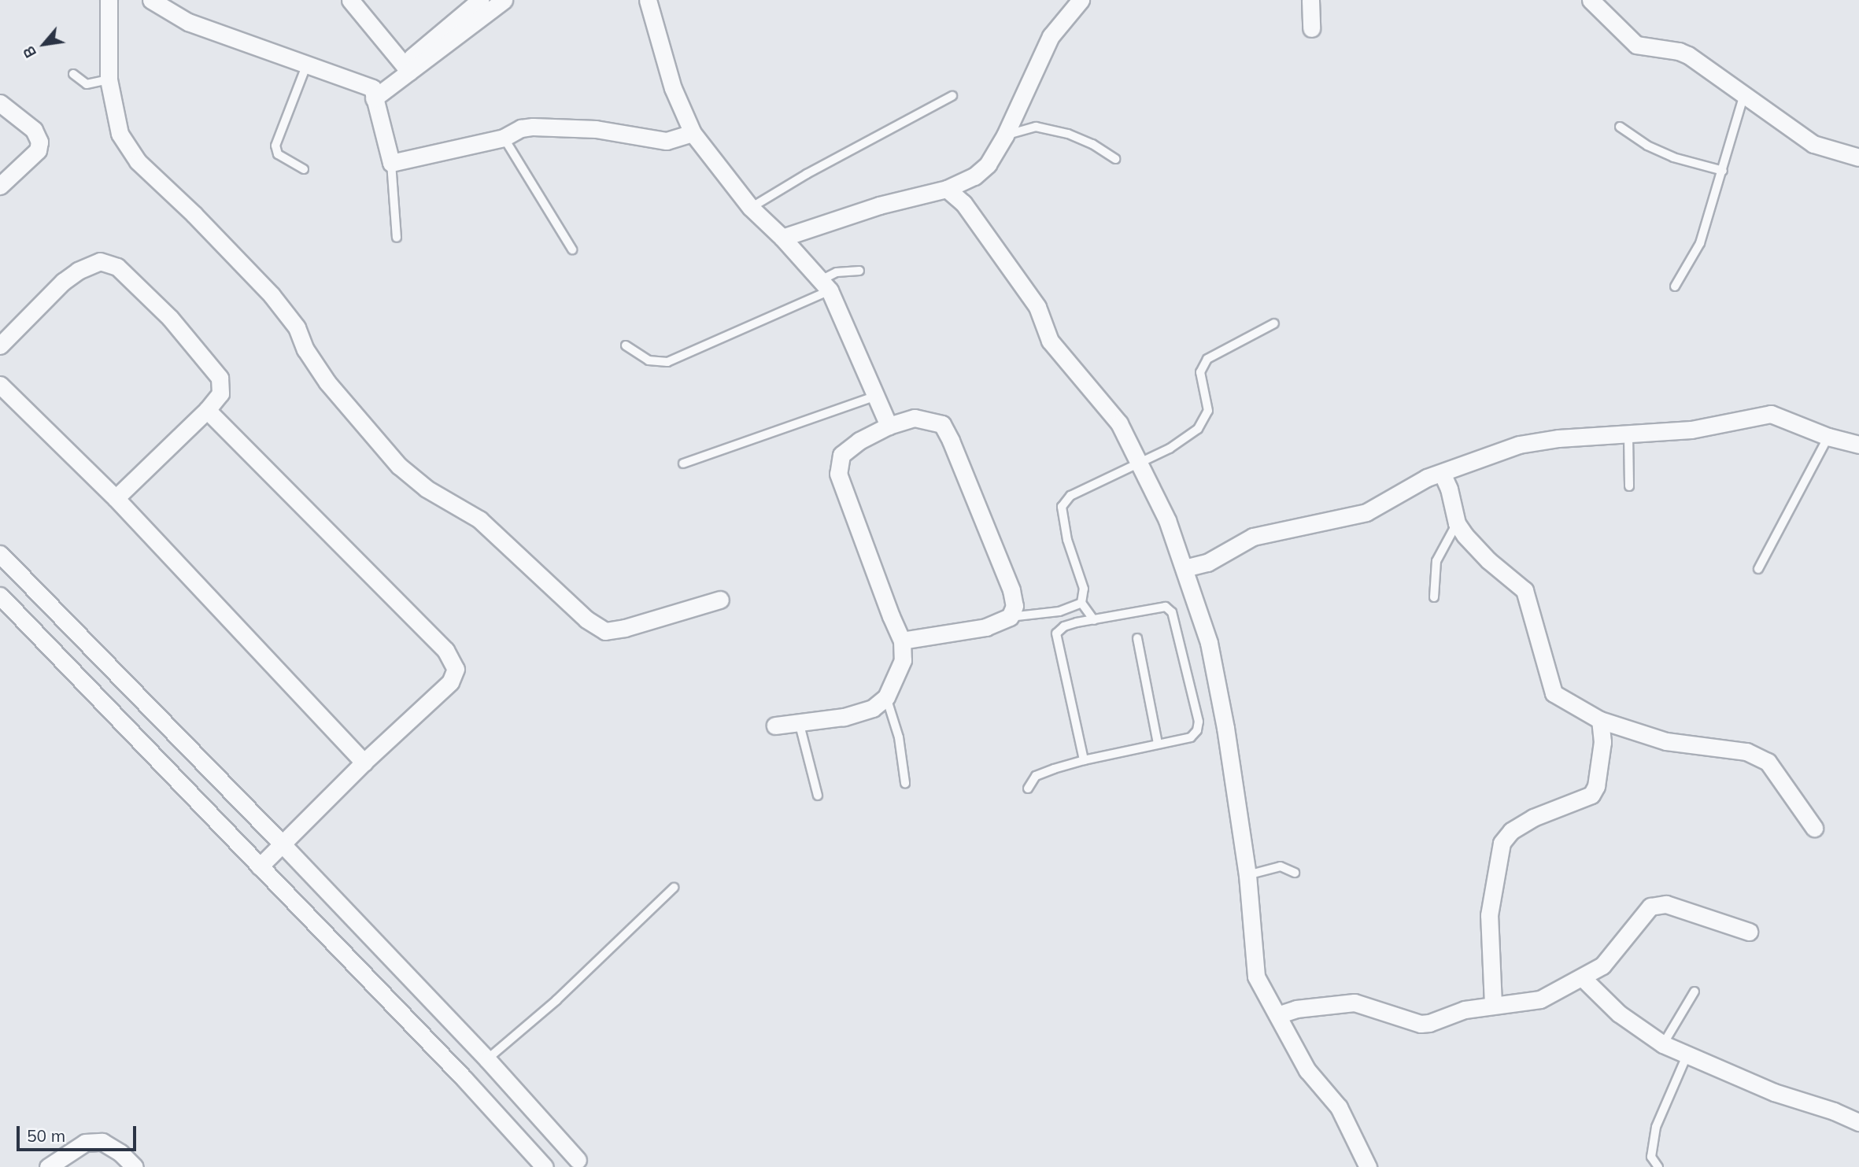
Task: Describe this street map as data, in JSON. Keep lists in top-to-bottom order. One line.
{"scale_bar":"50 m","north":"bottom left"}
